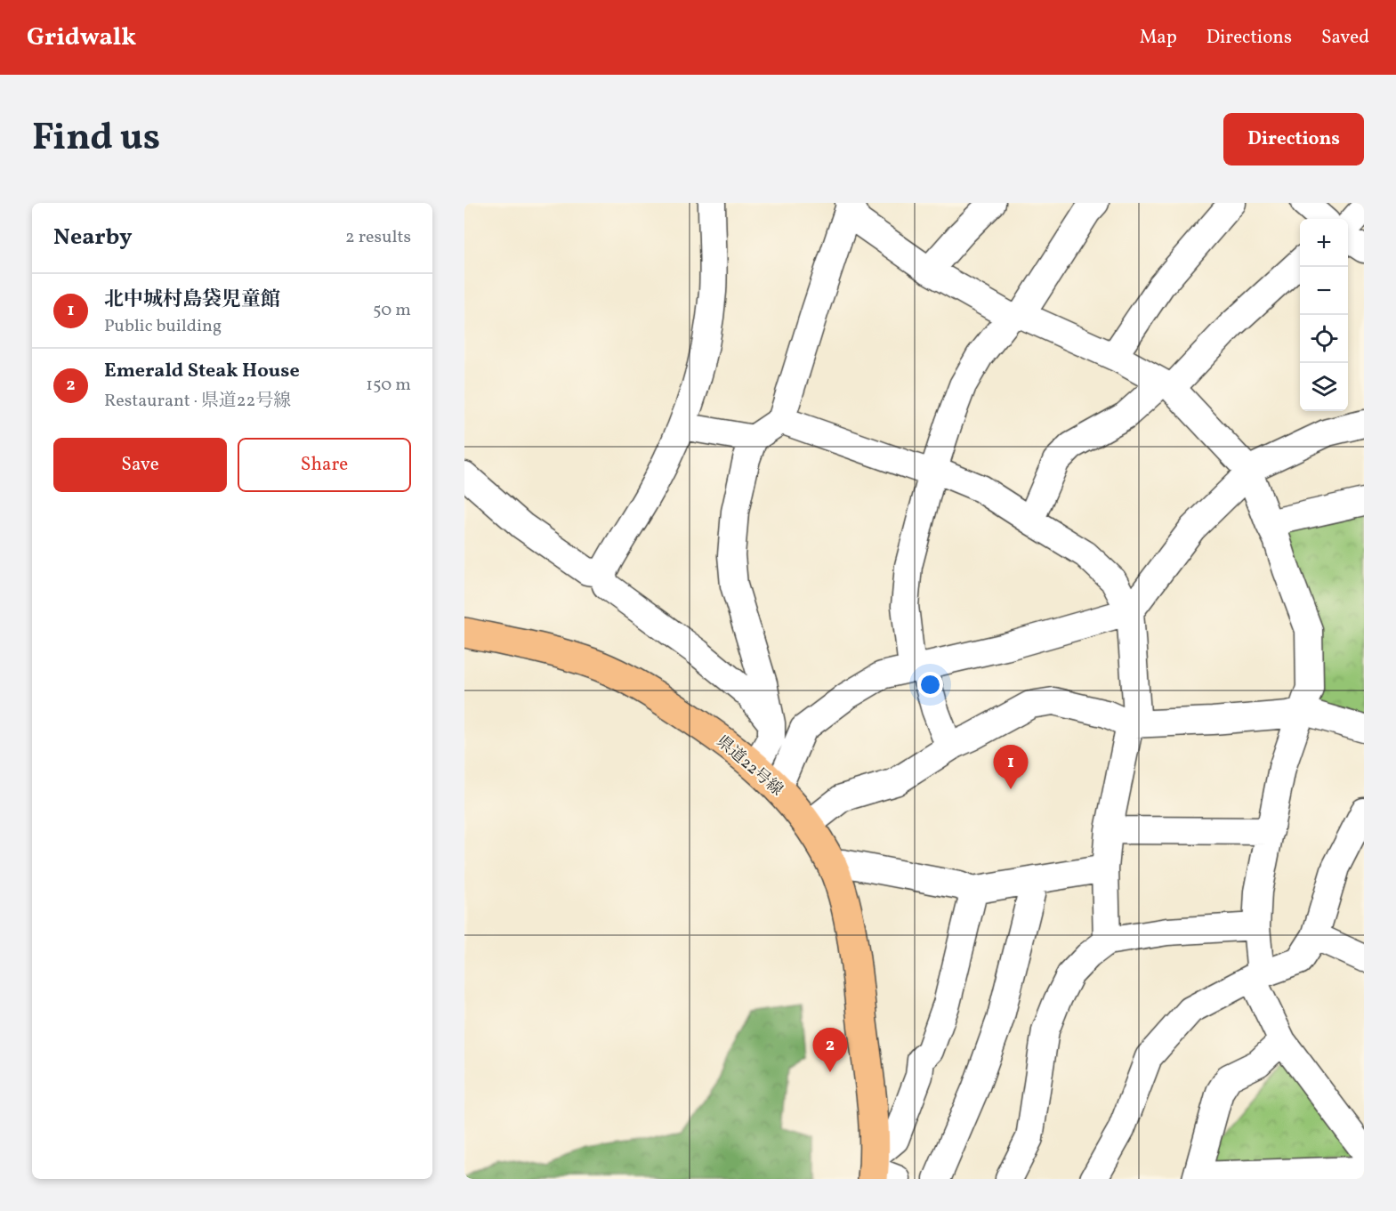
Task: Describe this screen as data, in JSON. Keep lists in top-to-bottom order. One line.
{"streets":{"main road":["県道22号線"]},"page":{"header":"Gridwalk","nav":["Map","Directions","Saved"],"title":"Find us","buttons":["Directions",["Save","Share"]],"heading":["Nearby","2 results"],"map_buttons":["+","−"],"list":[{"mark":"1","name":"北中城村島袋児童館","note":"Public building","value":"50 m"},{"mark":"2","name":"Emerald Steak House","note":"Restaurant · 県道22号線","value":"150 m"}],"pins":["1","2"]}}
